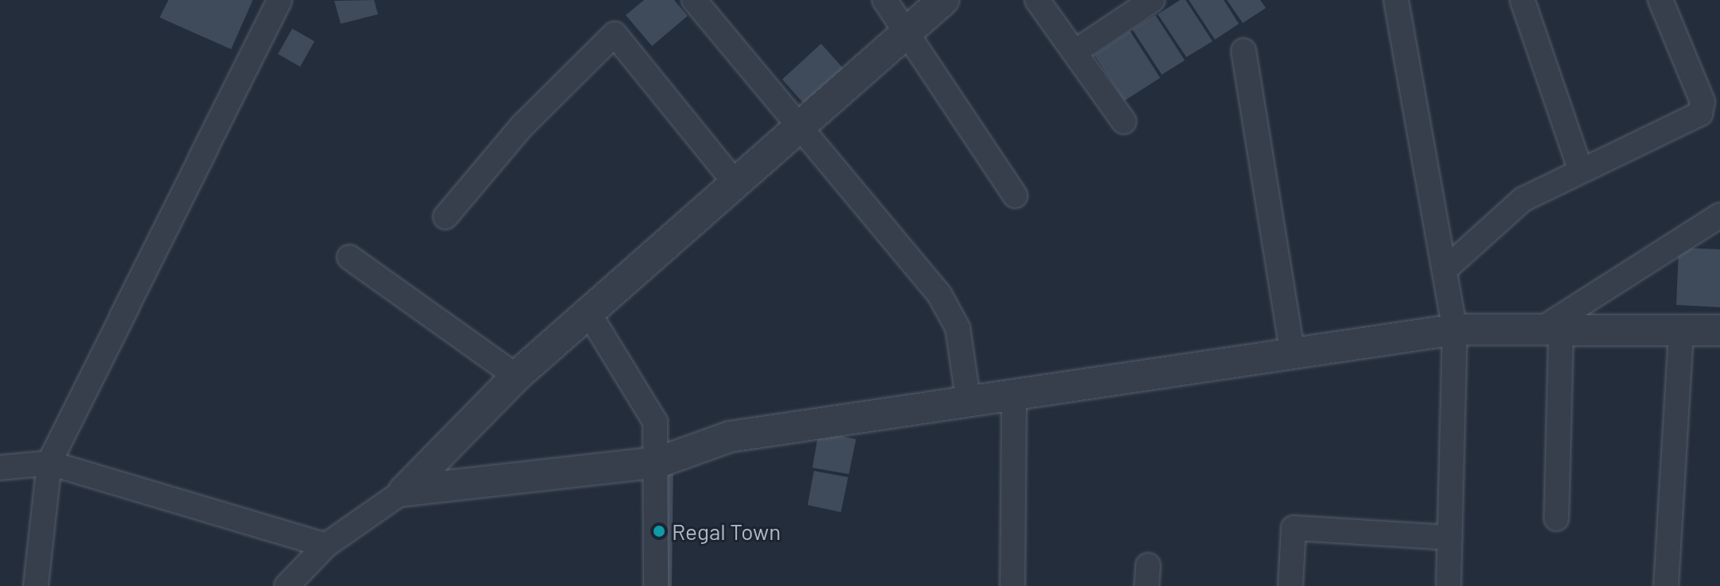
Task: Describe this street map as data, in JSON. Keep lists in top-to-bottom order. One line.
{"places":["Regal Town"]}
